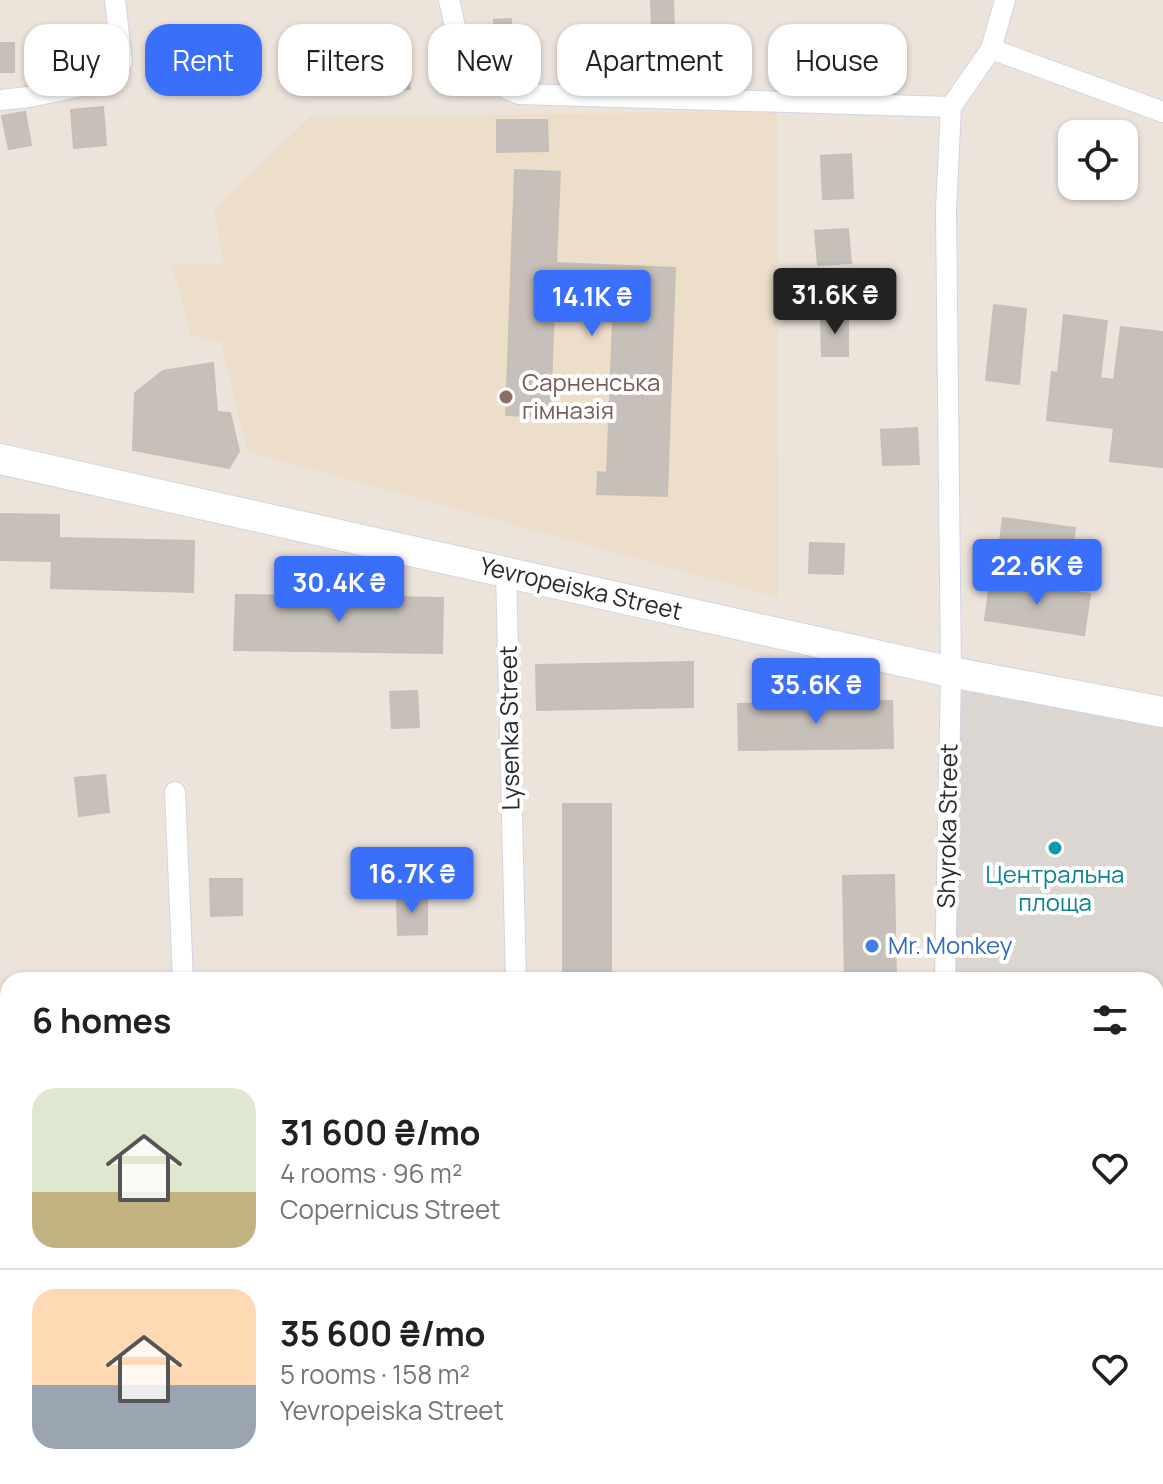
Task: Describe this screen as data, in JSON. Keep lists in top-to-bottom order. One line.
{"streets":{"main road":["Yevropeiska Street"],"street":["Lysenka Street","Shyroka Street"]},"crossings":[["Yevropeiska Street","Lysenka Street"],["Yevropeiska Street","Shyroka Street"]],"places":["Сарненська гімназія","Центральна площа","Mr. Monkey"],"page":{"chip":["Buy","Rent","Filters","New","Apartment","House"],"price":["31.6K ₴","14.1K ₴","22.6K ₴","30.4K ₴","35.6K ₴","16.7K ₴"],"heading":"6 homes","list":[{"name":"31 600 ₴/mo","note":"4 rooms · 96 m² · Copernicus Street"},{"name":"35 600 ₴/mo","note":"5 rooms · 158 m² · Yevropeiska Street"}]}}
